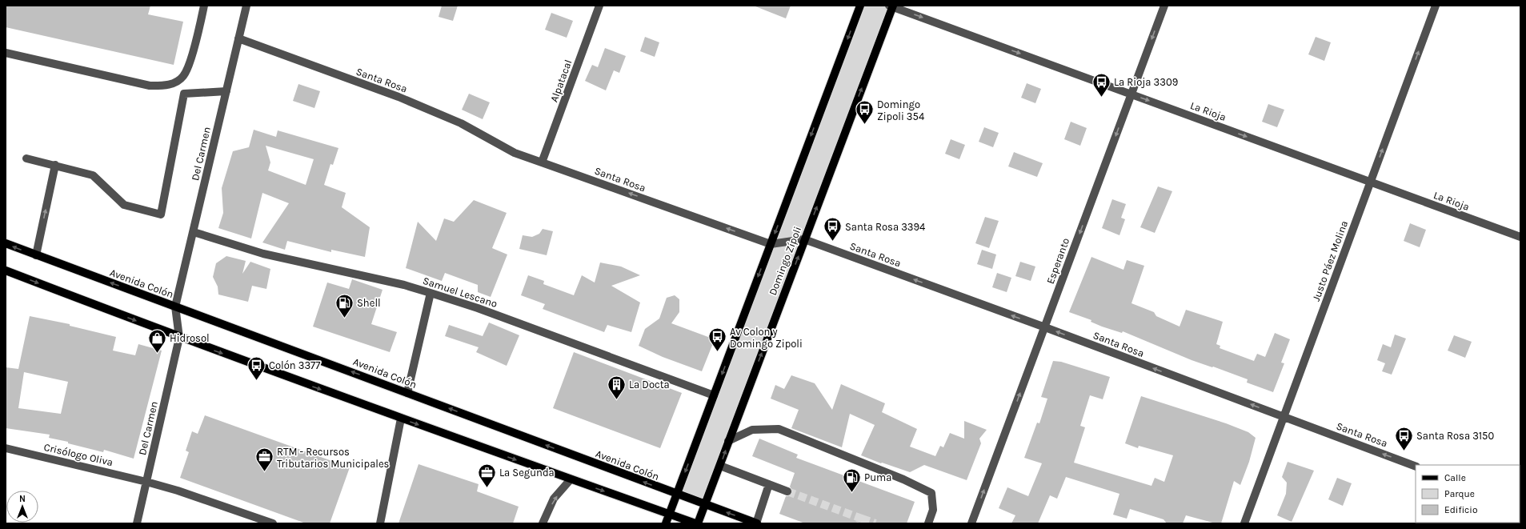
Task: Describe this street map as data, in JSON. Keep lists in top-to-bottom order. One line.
{"streets":{"main road":["Domingo Zípoli","Avenida Colón"],"street":["Santa Rosa","Alpatacal","La Rioja","Del Carmen","Esperanto","Justo Páez Molina","Samuel Lescano","Crisólogo Oliva"]},"crossings":[["Santa Rosa","Alpatacal"],["Santa Rosa","Del Carmen"],["Santa Rosa","Domingo Zípoli"],["Santa Rosa","Esperanto"],["Santa Rosa","Justo Páez Molina"],["La Rioja","Domingo Zípoli"],["La Rioja","Esperanto"],["La Rioja","Justo Páez Molina"],["Del Carmen","Avenida Colón"],["Del Carmen","Samuel Lescano"],["Del Carmen","Crisólogo Oliva"],["Domingo Zípoli","Avenida Colón"],["Domingo Zípoli","Samuel Lescano"]],"one_way":["Santa Rosa","La Rioja"],"places":{"bus stop":["La Rioja 3309","Domingo Zipoli 354","Santa Rosa 3394","Av Colon y Domingo Zipoli","Colón 3377","Santa Rosa 3150"],"fuel station":["Shell","Puma"],"shop":["Hidrosol"],"building":["La Docta"],"office":["RTM - Recursos Tributarios Municipales","La Segunda"]},"legend":["Calle","Parque","Edificio"],"north":"top"}
